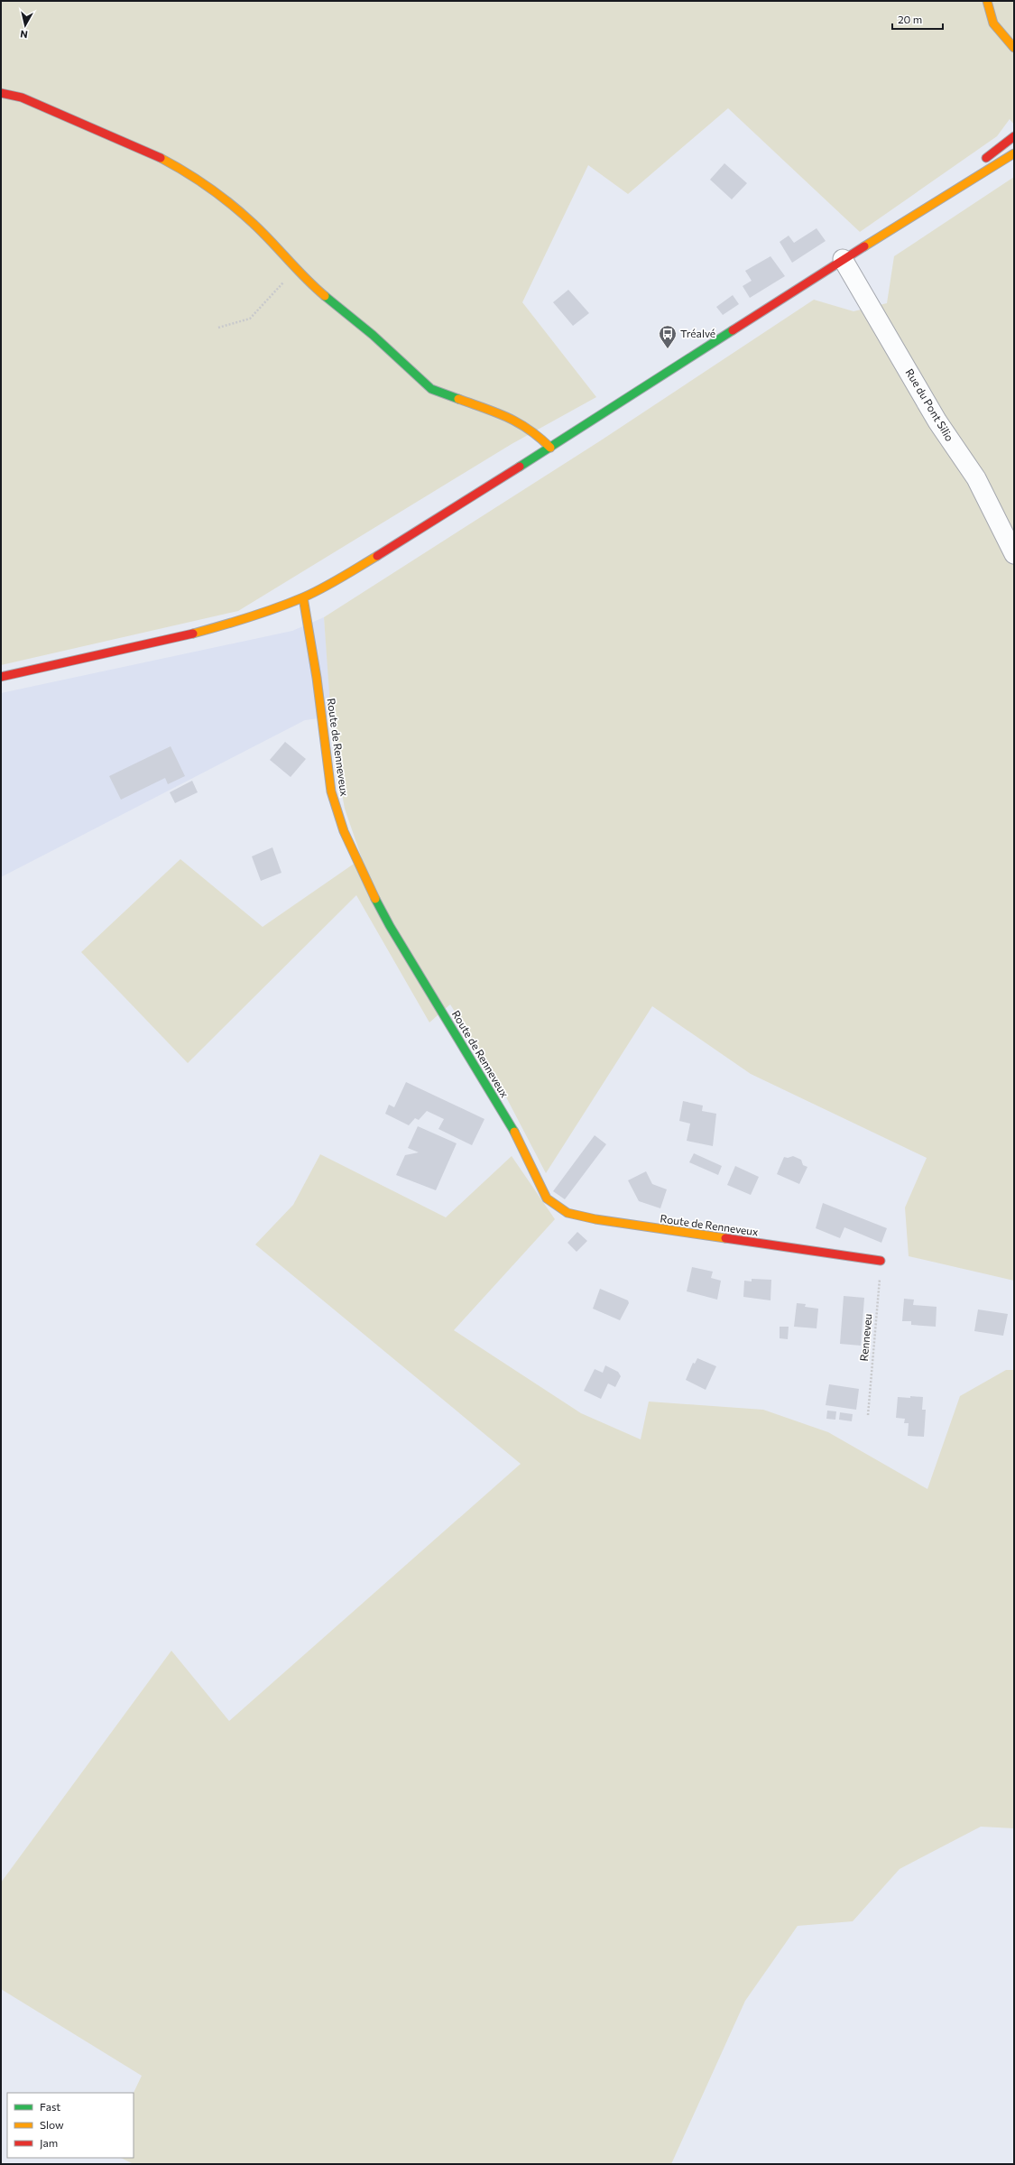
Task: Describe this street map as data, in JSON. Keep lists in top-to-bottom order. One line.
{"streets":{"street":["Rue du Pont Silio","Route de Renneveux"],"path":["Renneveu"]},"crossings":[["Route de Renneveux","Renneveu"]],"places":{"bus stop":["Tréalvé"]},"legend":["Fast","Slow","Jam"],"scale_bar":"20 m","north":"bottom"}
